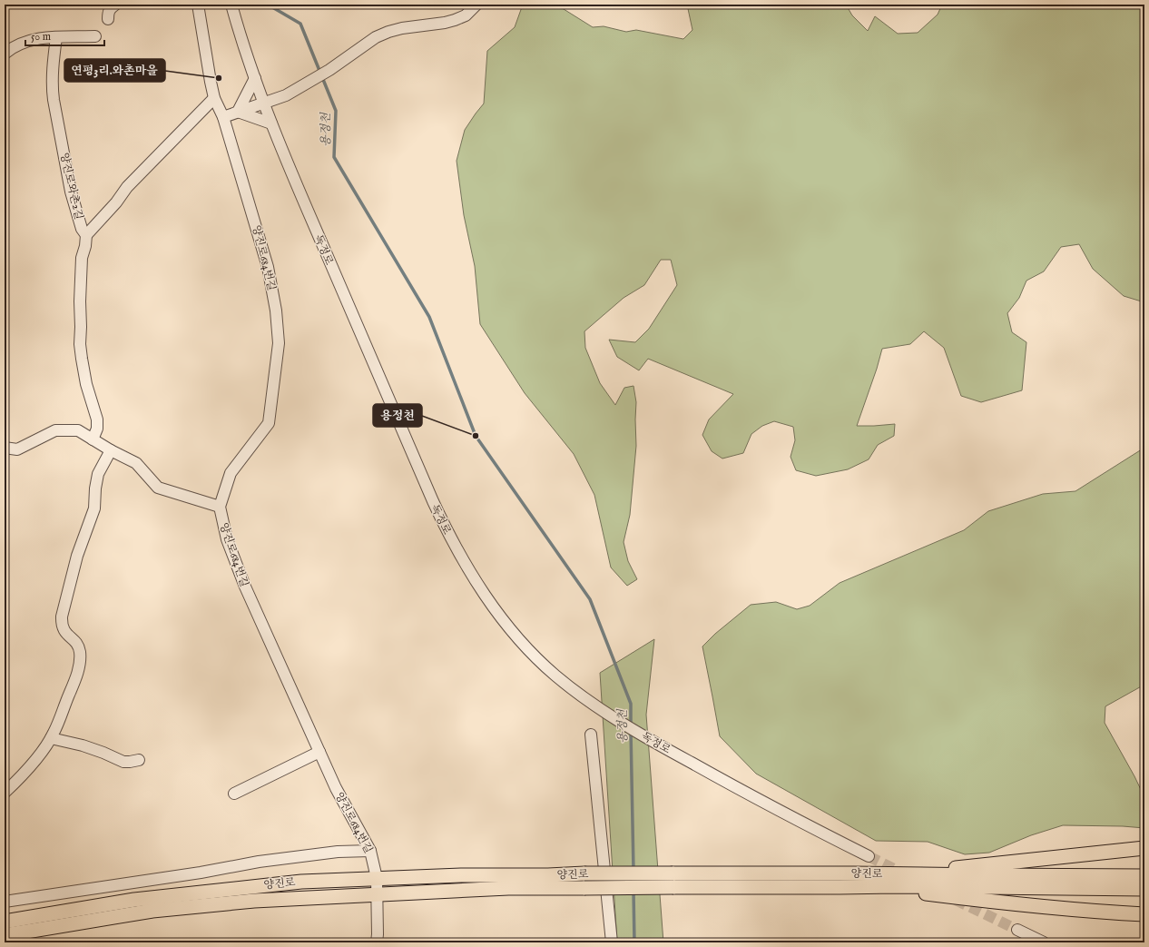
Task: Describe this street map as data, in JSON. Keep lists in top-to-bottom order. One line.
{"streets":{"main road":["양진로"],"street":["양진로와촌2길","독정로","양진로684번길"]},"crossings":[["양진로684번길","양진로"]],"water":["용정천"],"places":["연평3리.와촌마을","용정천"],"scale_bar":"50 m"}
